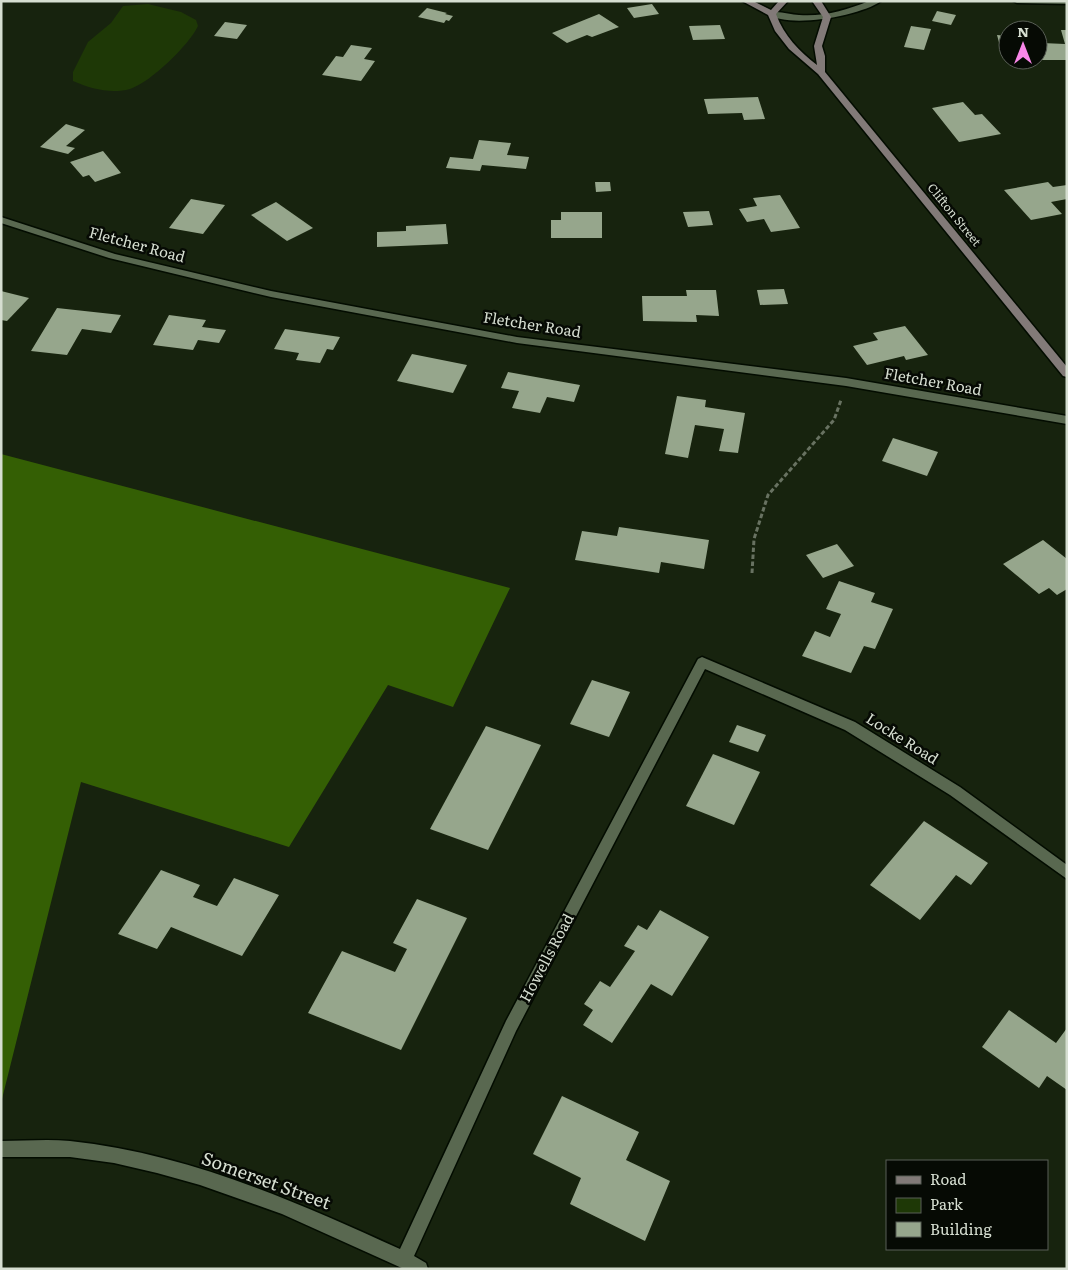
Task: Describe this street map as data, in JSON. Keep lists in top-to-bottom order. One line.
{"streets":{"main road":["Clifton Street"],"street":["Fletcher Road","Locke Road","Howells Road","Somerset Street"]},"crossings":[["Locke Road","Howells Road"],["Howells Road","Somerset Street"]],"legend":["Road","Park","Building"],"north":"top"}
